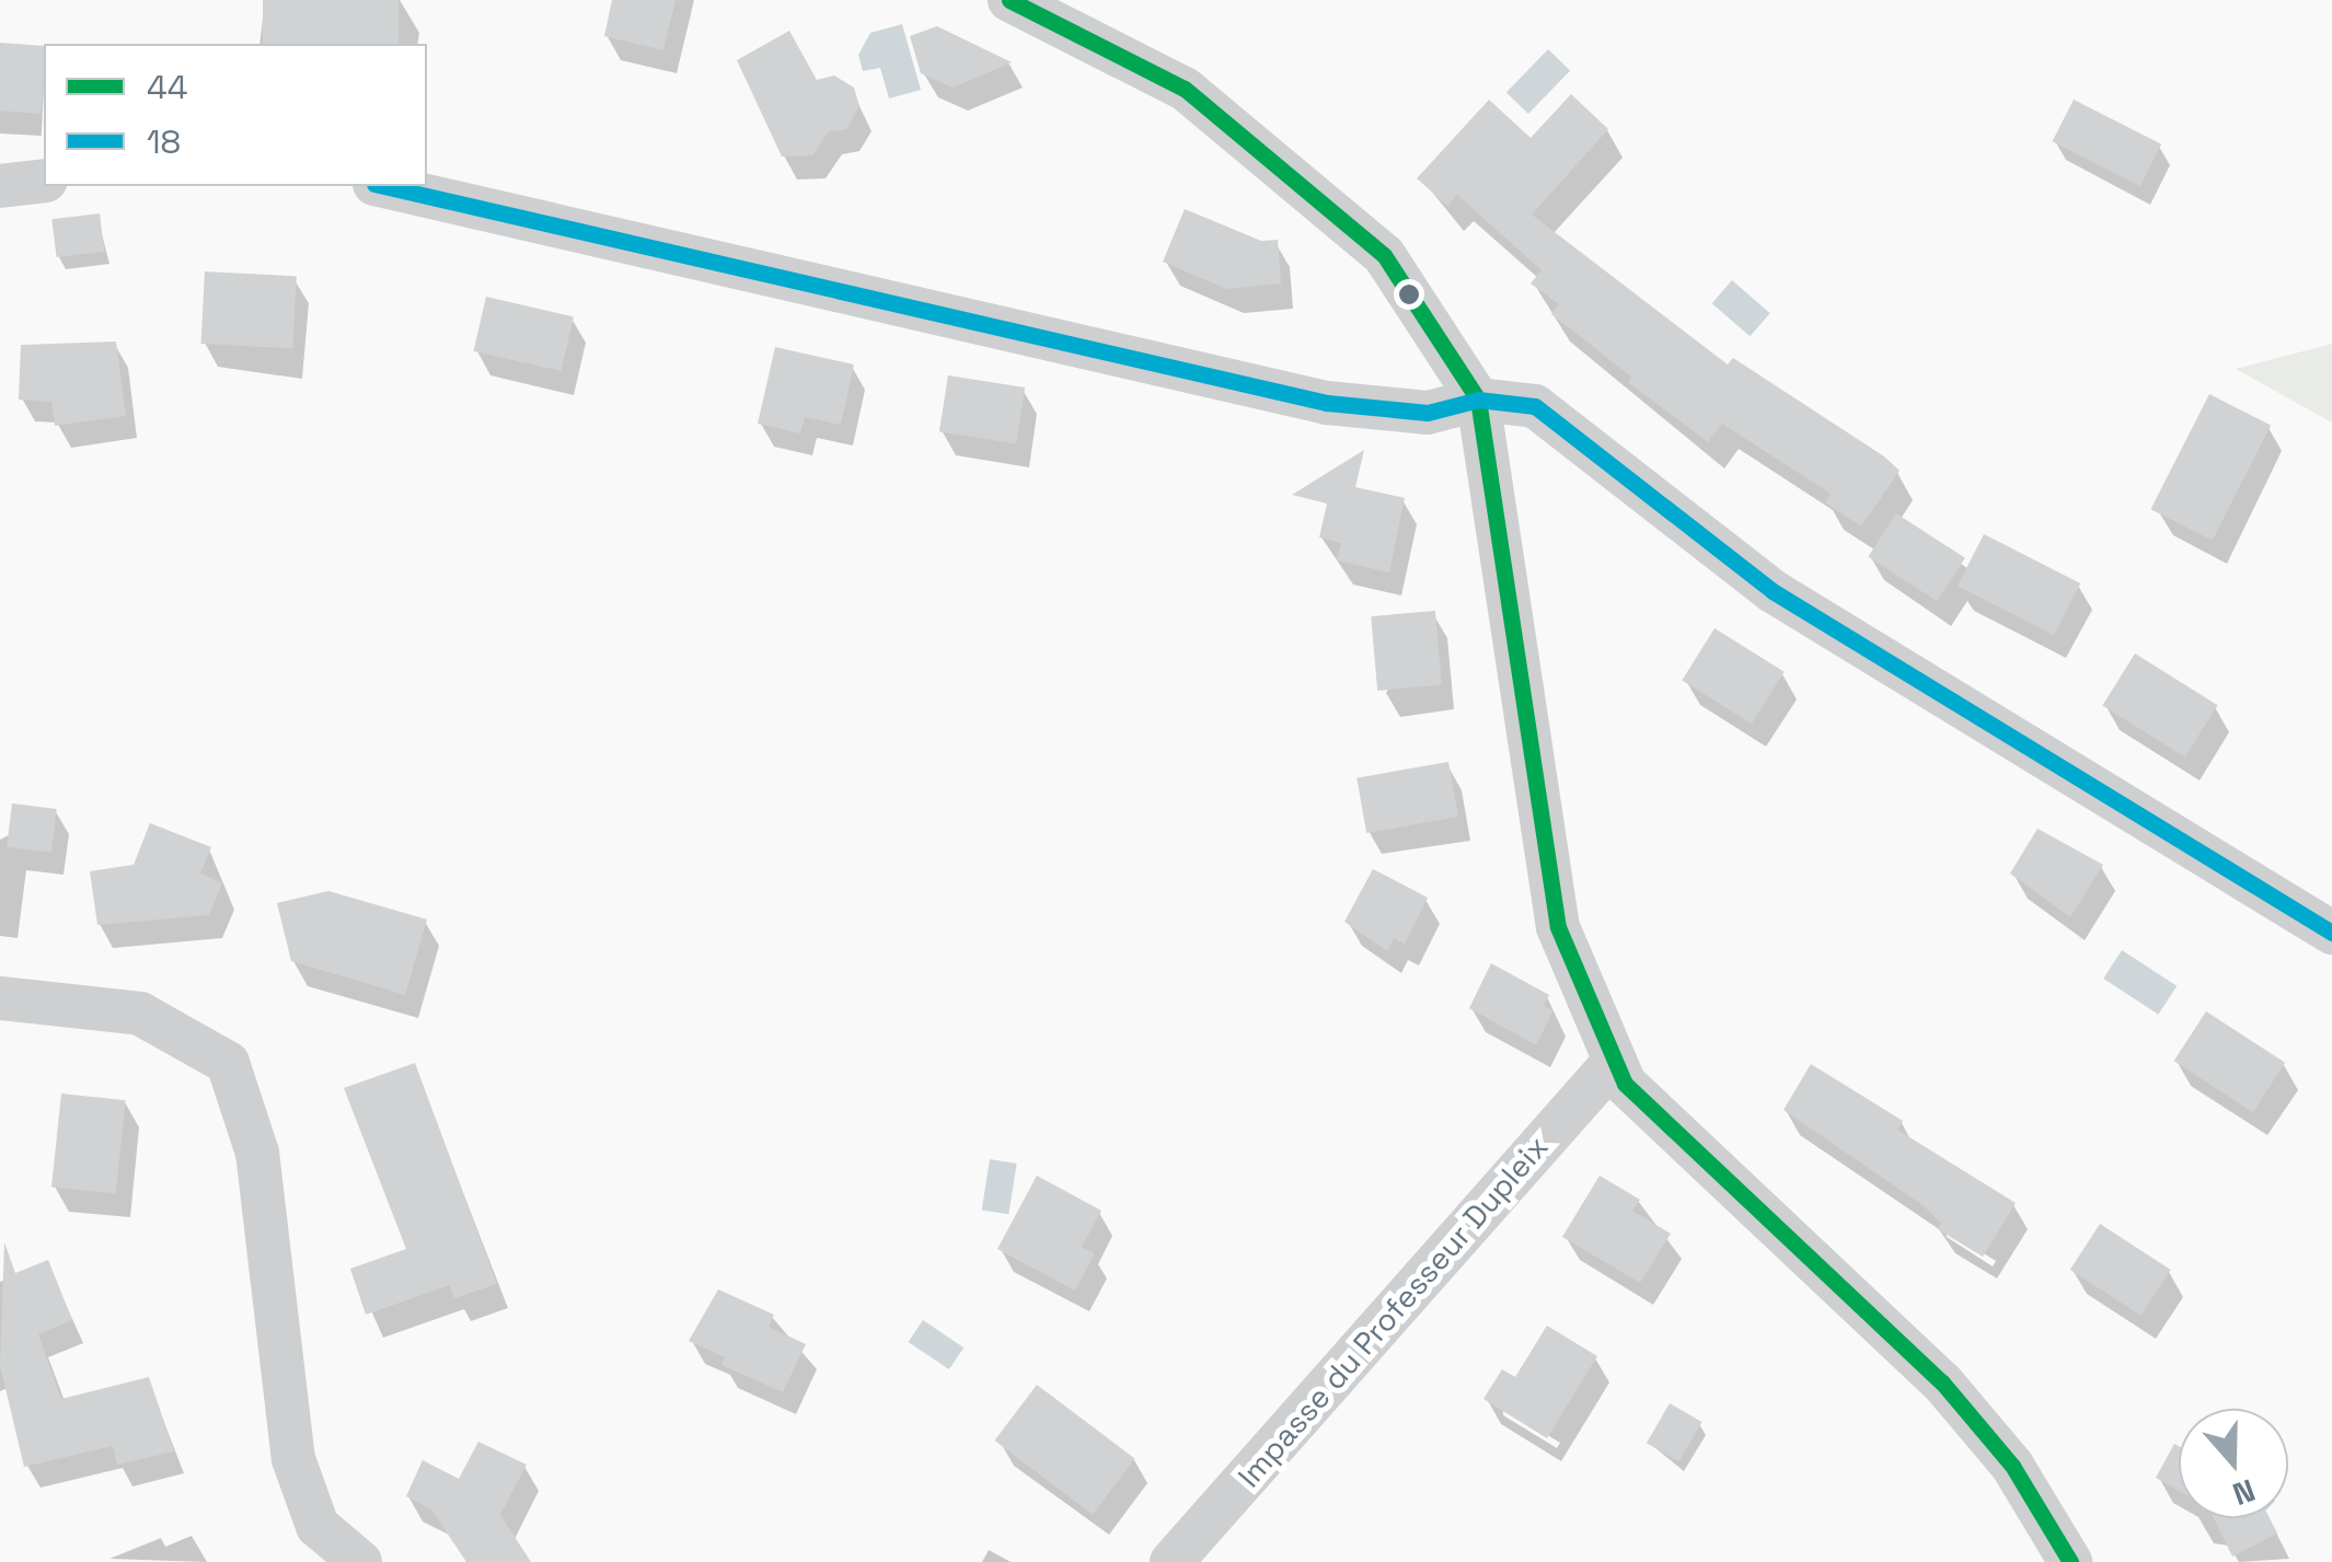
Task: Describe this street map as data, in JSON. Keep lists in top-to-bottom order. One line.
{"streets":{"street":["Impasse du Professeur Dupleix"]},"lines":["transit line 44","transit line 18"],"legend":["44","18"],"north":"bottom"}
